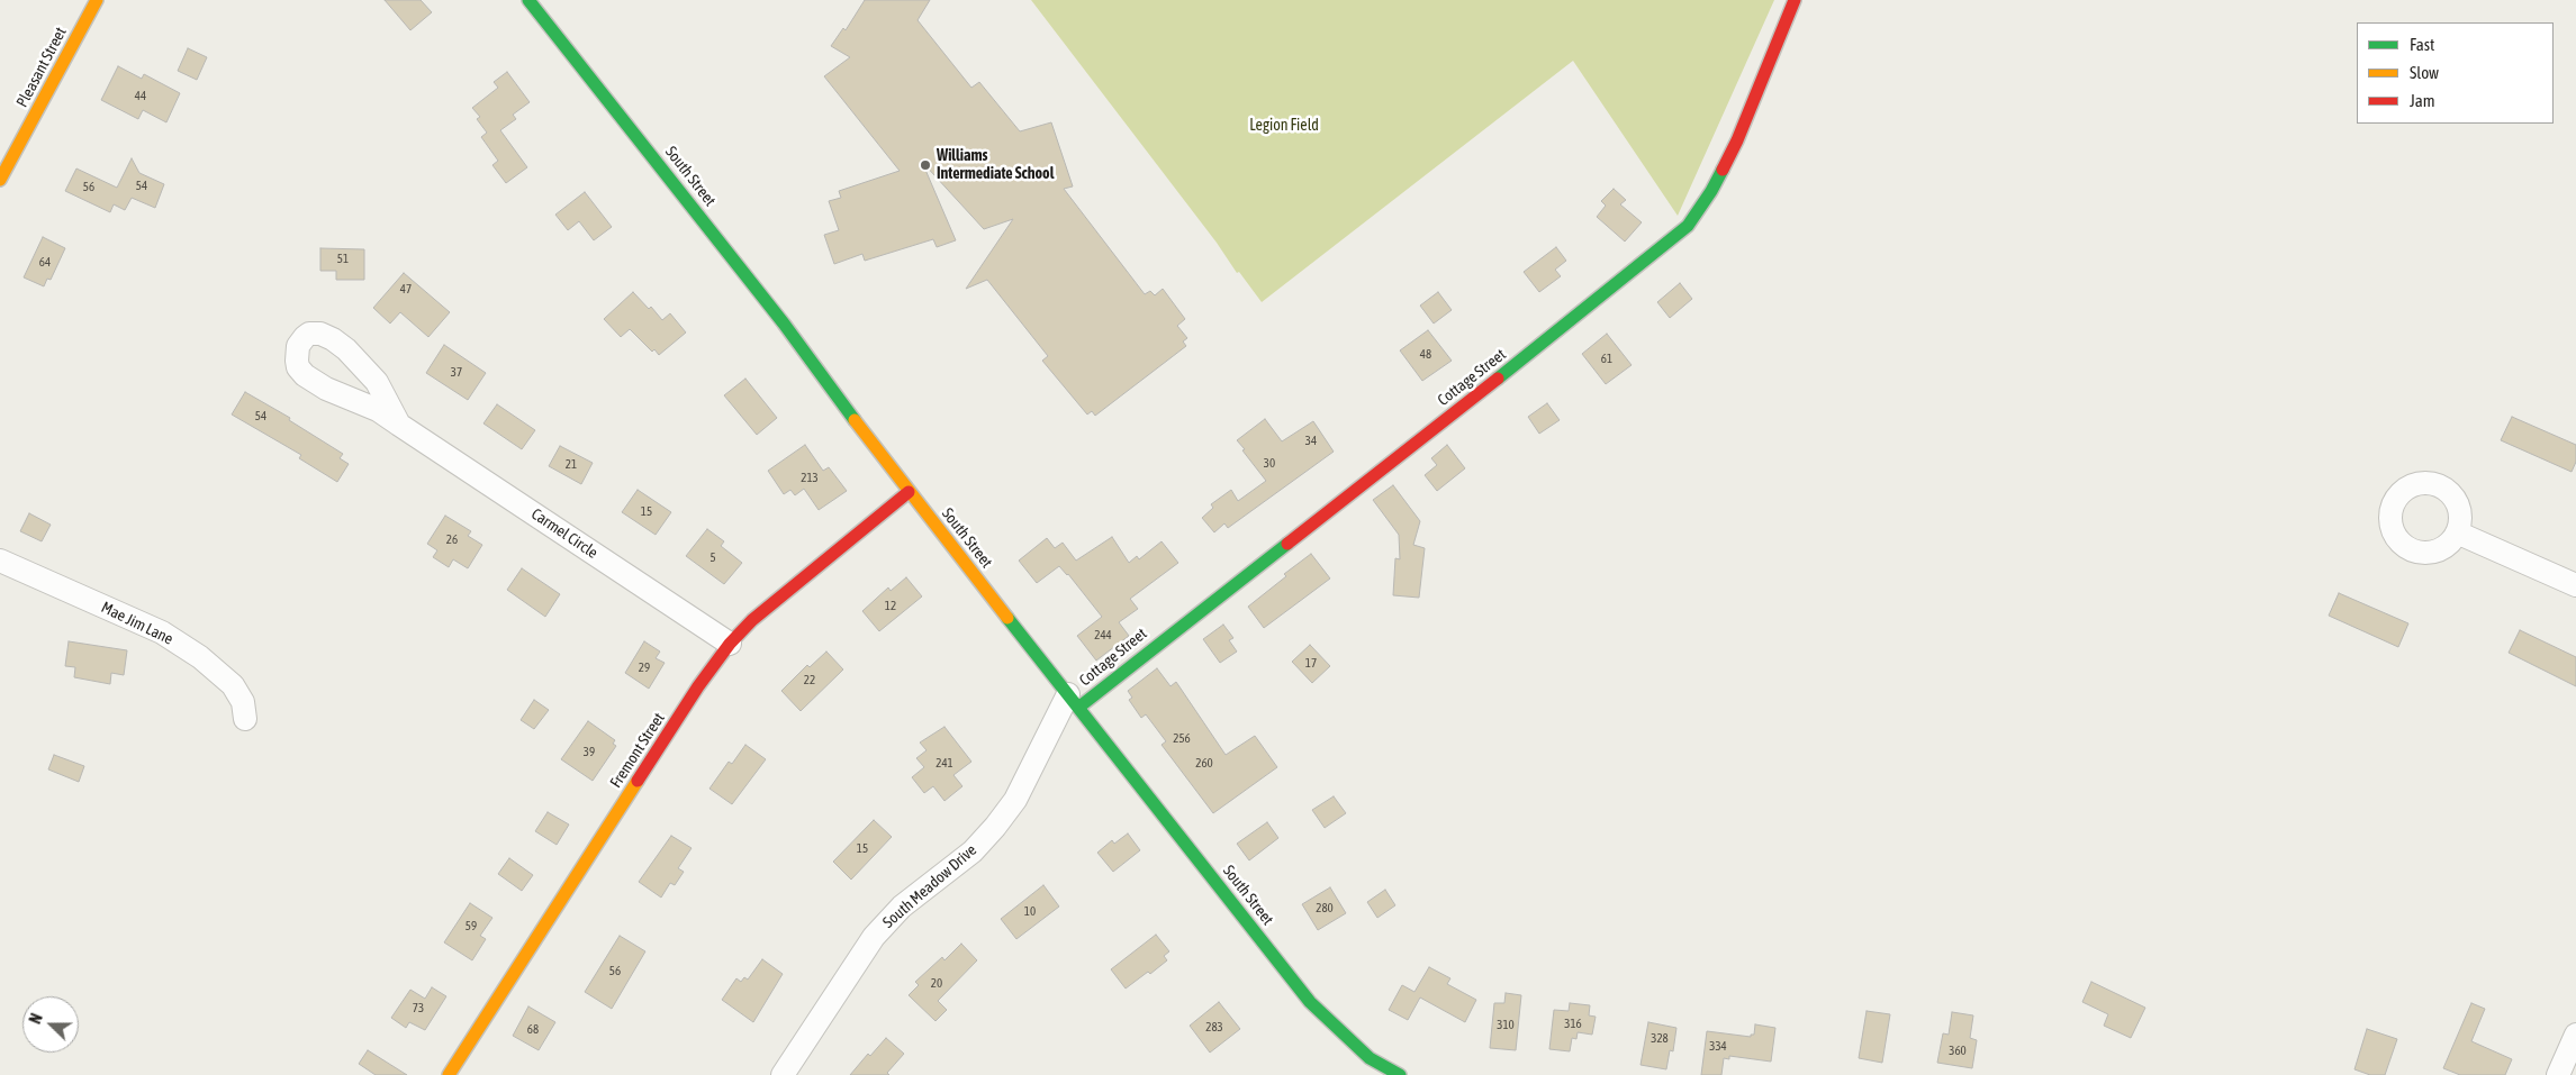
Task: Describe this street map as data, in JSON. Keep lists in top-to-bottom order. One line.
{"streets":{"street":["Pleasant Street","South Street","Cottage Street","Carmel Circle","Mae Jim Lane","Fremont Street","South Meadow Drive"]},"crossings":[["South Street","Cottage Street"],["South Street","Fremont Street"],["South Street","South Meadow Drive"],["Cottage Street","South Meadow Drive"],["Carmel Circle","Fremont Street"]],"parks":["Legion Field"],"places":["Williams Intermediate School"],"house_numbers":["44","54","56","51","64","47","48","61","37","54","34","30","21","213","15","26","5","12","244","17","29","22","256","39","241","260","15","280","10","59","56","20","73","316","310","283","68","328","334","360"],"legend":["Fast","Slow","Jam"],"north":"left"}
